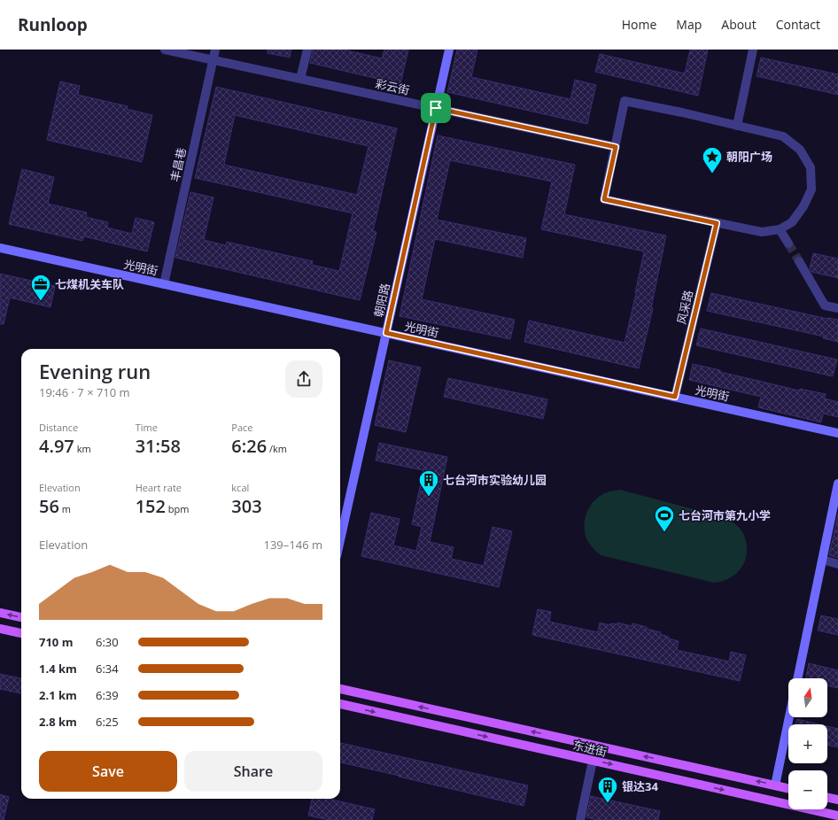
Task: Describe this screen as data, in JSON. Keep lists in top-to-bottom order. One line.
{"streets":{"main road":["光明街","朝阳路","东进街"],"street":["彩云街","丰昌巷","风采路"]},"crossings":[["彩云街","丰昌巷"],["彩云街","朝阳路"],["丰昌巷","光明街"],["光明街","朝阳路"],["光明街","风采路"]],"places":{"place":["朝阳广场"],"office":["七煤机关车队"],"building":["七台河市实验幼儿园","银达34"],"sports":["七台河市第九小学"]},"north":"top","page":{"header":"Runloop","nav":["Home","Map","About","Contact"],"heading":["Evening run","19:46 · 7 × 710 m"],"stats":[["Distance","4.97 km"],["Time","31:58"],["Pace","6:26 /km"],["Elevation","56 m"],["Heart rate","152 bpm"],["kcal","303"]],"chart":["Elevation","139–146 m"],"list":[{"name":"710 m","note":"6:30"},{"name":"1.4 km","note":"6:34"},{"name":"2.1 km","note":"6:39"},{"name":"2.8 km","note":"6:25"}],"map_buttons":["+","−"],"buttons":["Save","Share"]}}
